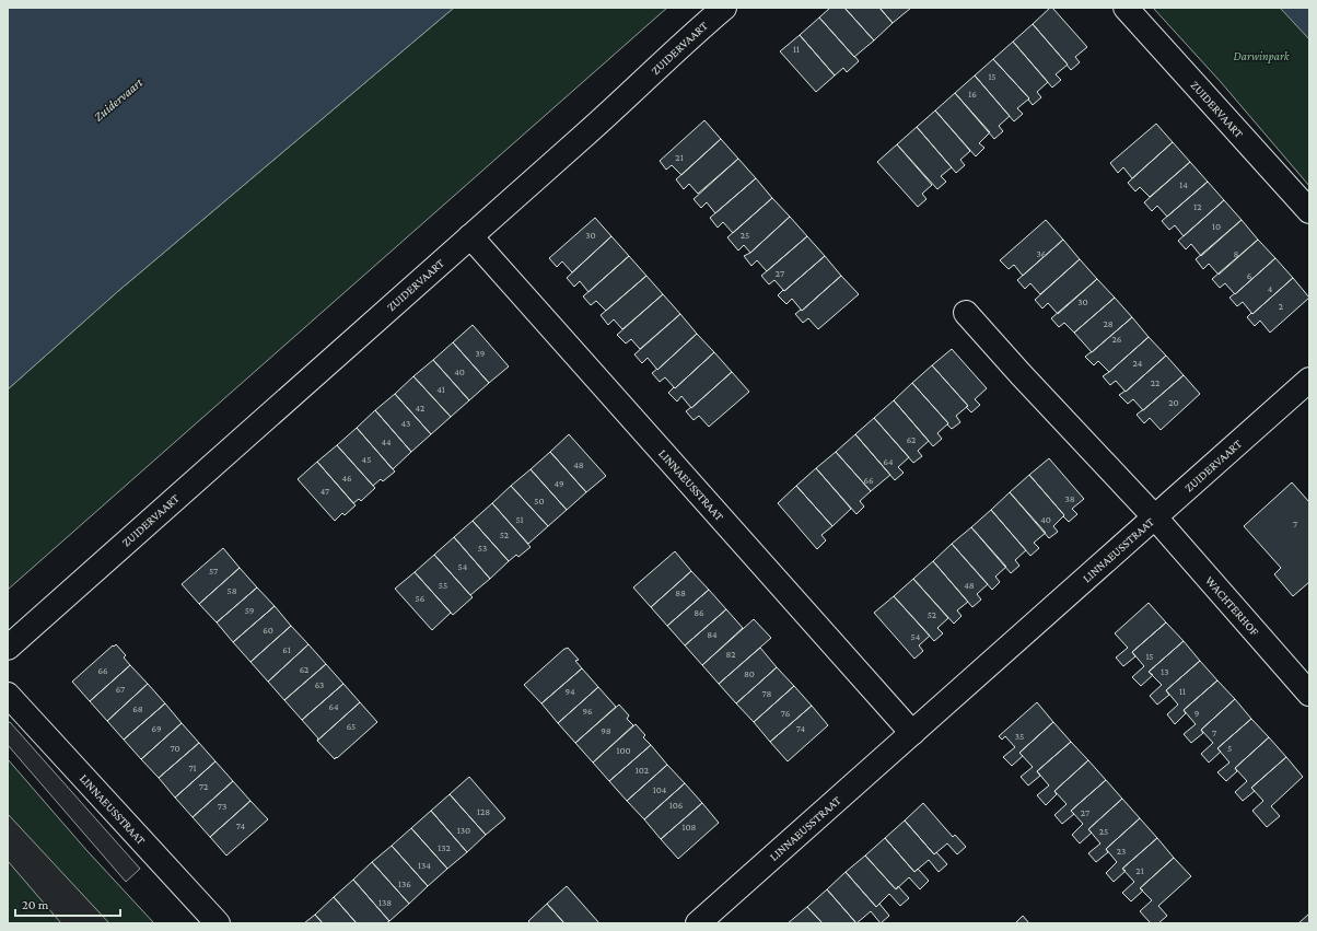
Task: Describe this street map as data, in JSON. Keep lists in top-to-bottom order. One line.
{"streets":{"street":["ZUIDERVAART","LINNAEUSSTRAAT","WACHTERHOF"]},"crossings":[["ZUIDERVAART","LINNAEUSSTRAAT"],["ZUIDERVAART","WACHTERHOF"],["LINNAEUSSTRAAT","WACHTERHOF"]],"water":["Zuidervaart"],"parks":["Darwinpark"],"house_numbers":["11","15","16","21","14","12","10","30","25","36","8","27","6","4","30","2","28","26","39","24","40","22","41","20","42","43","62","44","45","64","48","46","66","49","47","38","50","51","40","7","52","53","54","57","55","48","58","88","56","59","86","52","60","84","54","61","82","15","62","66","13","80","63","67","94","11","78","64","68","96","76","9","65","69","74","98","7","35","70","5","100","71","102","72","104","106","73","128","27","74","108","130","25","132","23","134","21","136","138"],"scale_bar":"20 m"}
